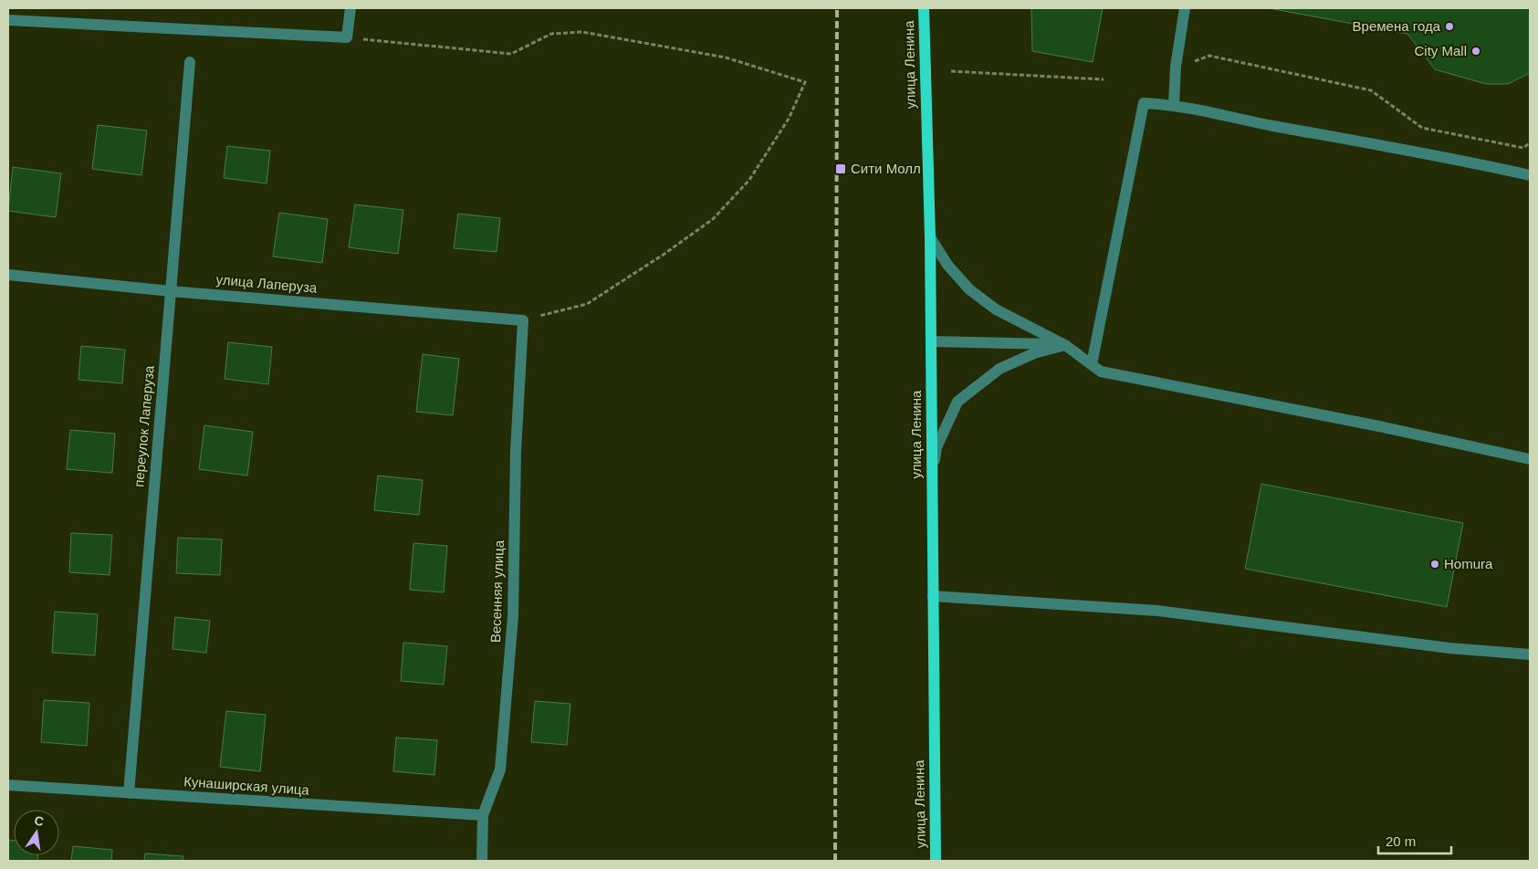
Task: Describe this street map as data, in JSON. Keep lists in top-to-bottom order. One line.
{"streets":{"main road":["улица Ленина"],"street":["улица Лаперуза","переулок Лаперуза","Весенняя улица","Кунаширская улица"]},"crossings":[["улица Лаперуза","переулок Лаперуза"],["улица Лаперуза","Весенняя улица"],["переулок Лаперуза","Кунаширская улица"],["Весенняя улица","Кунаширская улица"]],"places":{"other":["Времена года","City Mall","Homura"],"transit":["Сити Молл"]},"scale_bar":"20 m","north":"top"}
